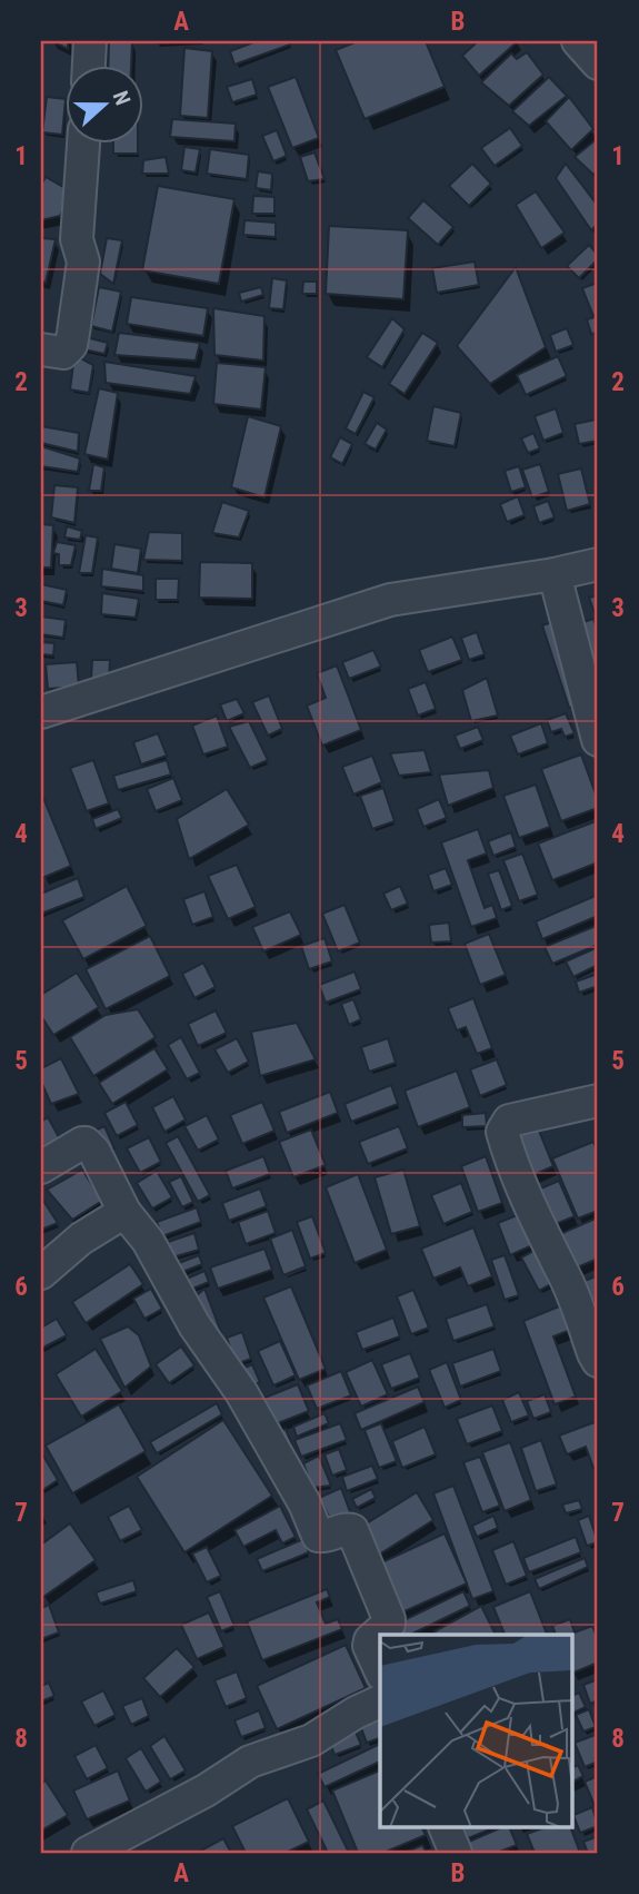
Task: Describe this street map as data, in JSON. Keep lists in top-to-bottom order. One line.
{"north":"right","grid":{"columns":["A","B"],"rows":["1","2","3","4","5","6","7","8"]}}
